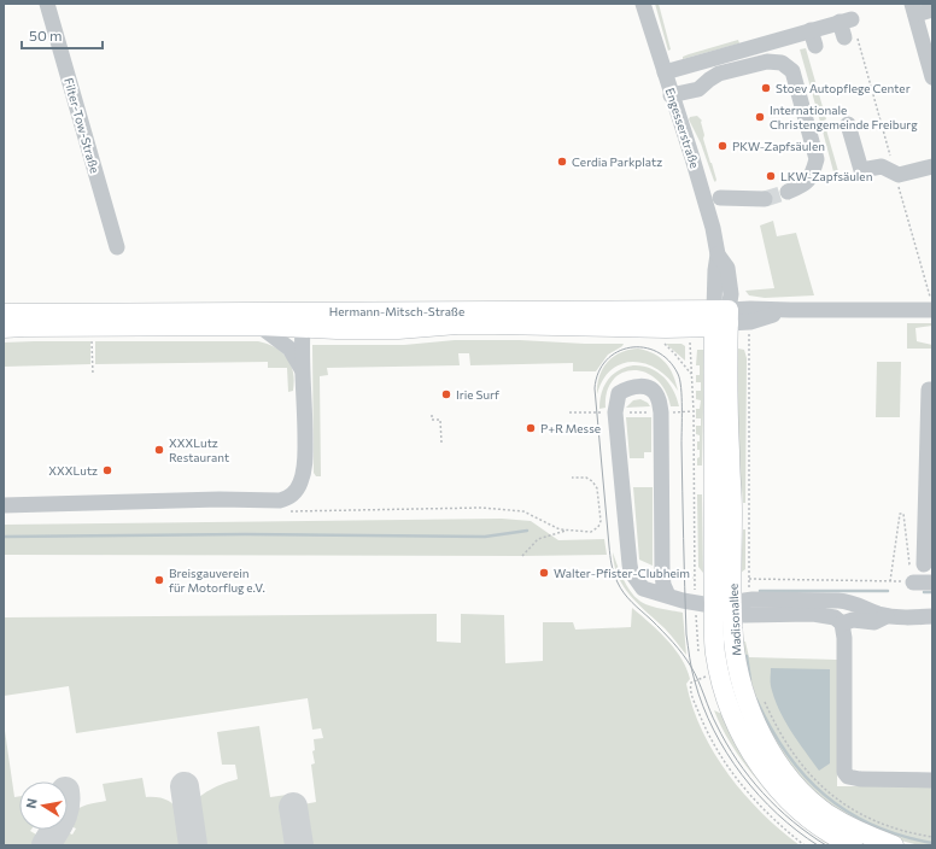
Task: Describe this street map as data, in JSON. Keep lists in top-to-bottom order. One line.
{"streets":{"main road":["Hermann-Mitsch-Straße","Madisonallee"],"street":["Filter-Tow-Straße","Engesserstraße"]},"crossings":[["Engesserstraße","Hermann-Mitsch-Straße"],["Engesserstraße","Madisonallee"],["Hermann-Mitsch-Straße","Madisonallee"]],"places":["Stoev Autopflege Center","Internationale Christengemeinde Freiburg","PKW-Zapfsäulen","Cerdia Parkplatz","LKW-Zapfsäulen","Irie Surf","P+R Messe","XXXLutz Restaurant","XXXLutz","Walter-Pfister-Clubheim","Breisgauverein für Motorflug e.V."],"scale_bar":"50 m","north":"left"}
